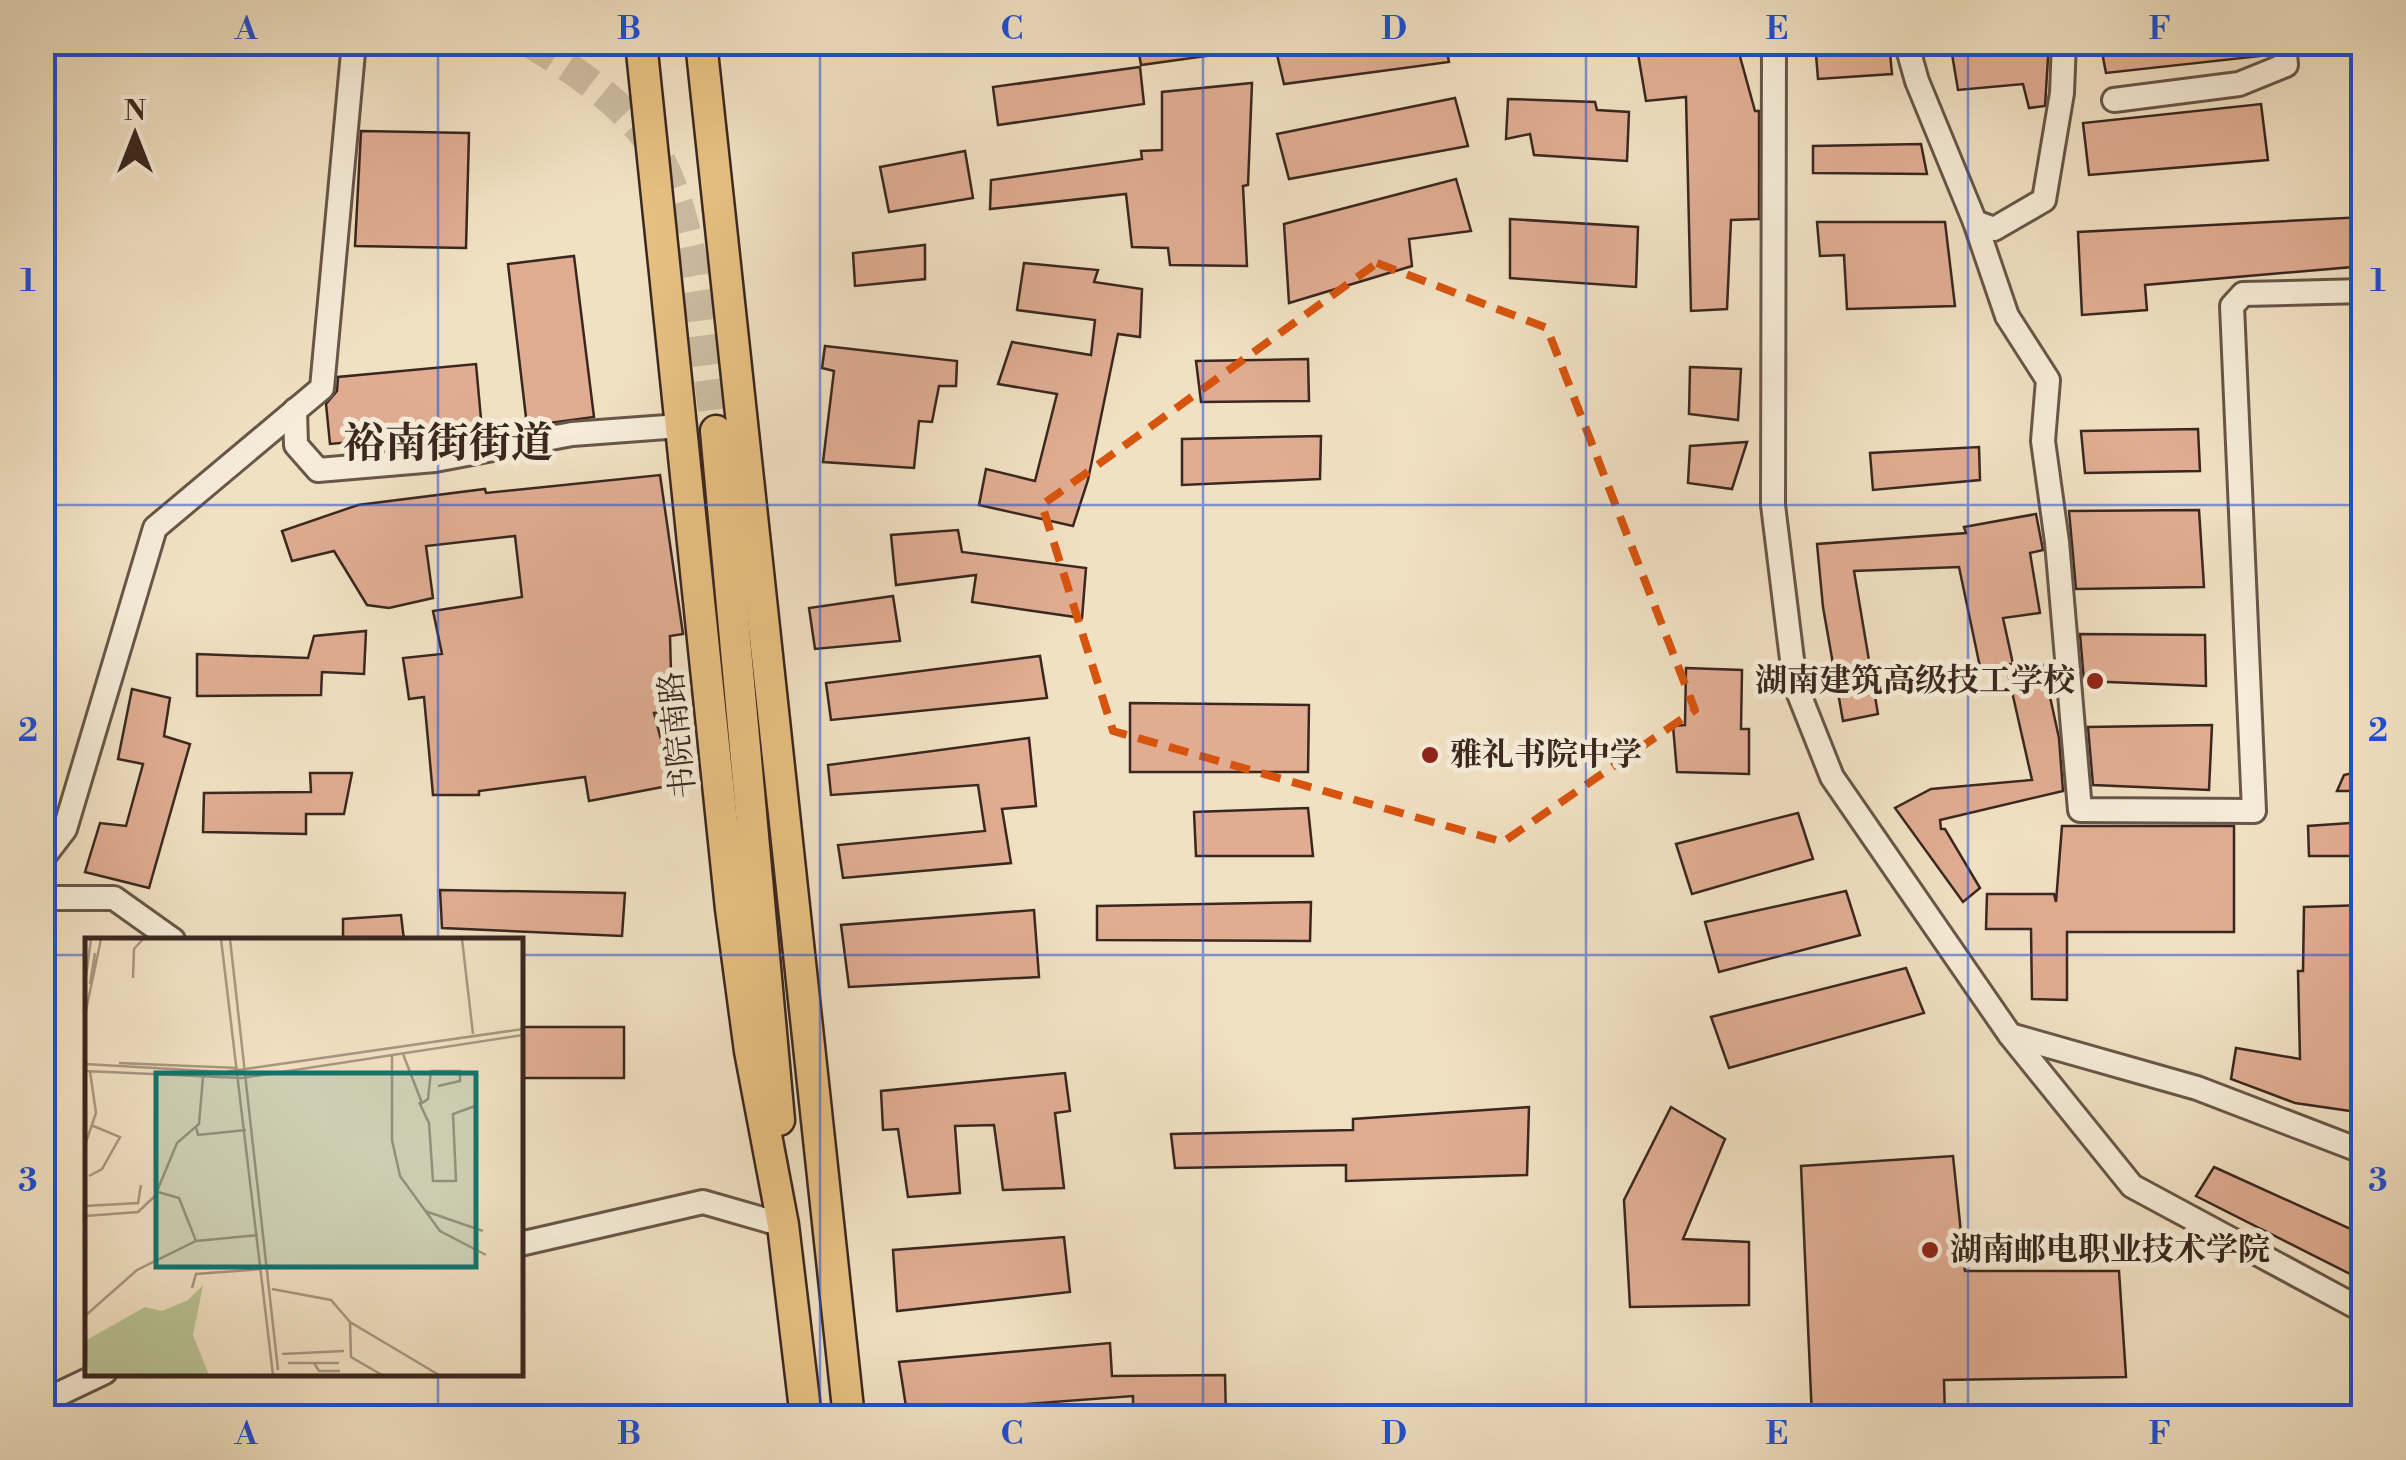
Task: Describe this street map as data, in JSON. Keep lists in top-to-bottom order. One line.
{"streets":{"main road":["书院南路"]},"districts":["裕南街街道"],"places":["湖南建筑高级技工学校","雅礼书院中学","湖南邮电职业技术学院"],"north":"top","grid":{"columns":["A","B","C","D","E","F"],"rows":["1","2","3"]}}
